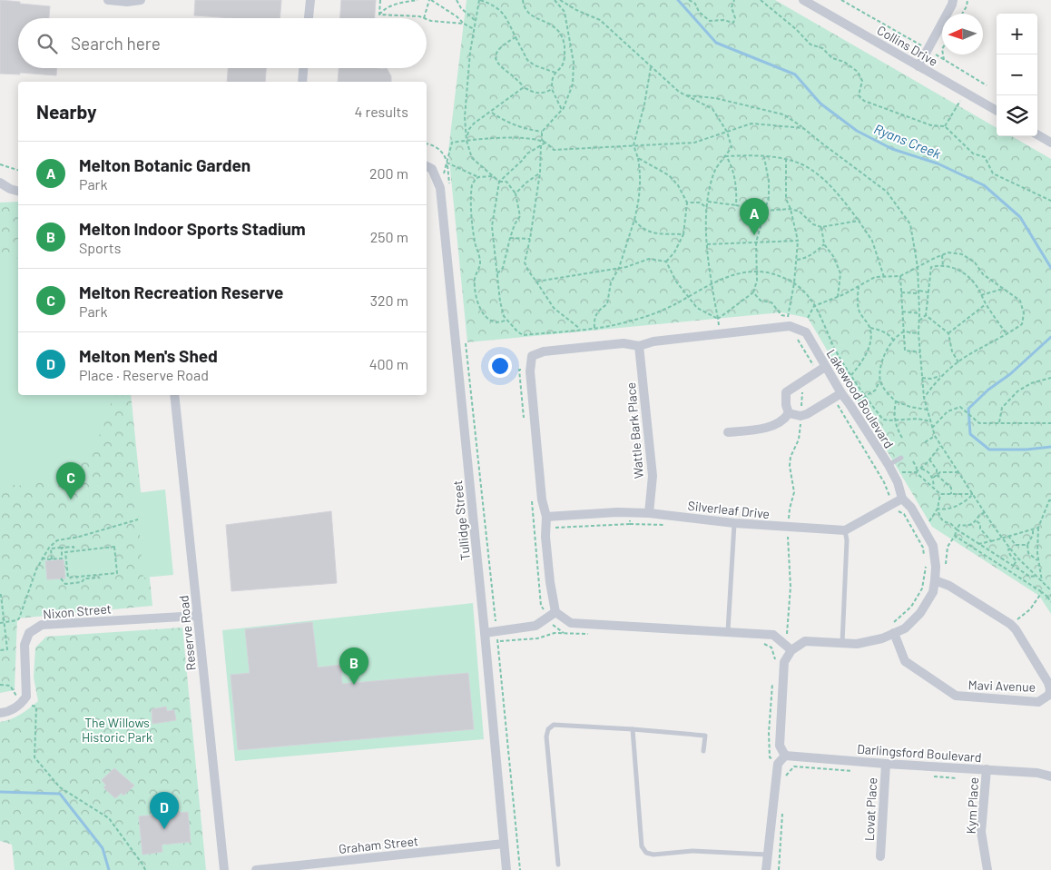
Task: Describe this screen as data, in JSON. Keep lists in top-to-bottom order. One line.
{"streets":{"street":["Collins Drive","Lakewood Boulevard","Wattle Bark Place","Silverleaf Drive","Tullidge Street","Nixon Street","Reserve Road","Mavi Avenue","Darlingsford Boulevard","Kym Place","Lovat Place","Graham Street"]},"crossings":[["Lakewood Boulevard","Mavi Avenue"],["Wattle Bark Place","Silverleaf Drive"],["Tullidge Street","Graham Street"],["Nixon Street","Reserve Road"],["Darlingsford Boulevard","Kym Place"],["Darlingsford Boulevard","Lovat Place"]],"water":["Ryans Creek"],"parks":["The Willows Historic Park"],"north":"left","page":{"map_buttons":["+","−"],"search":"Search here","heading":["Nearby","4 results"],"list":[{"mark":"A","name":"Melton Botanic Garden","note":"Park","value":"200 m"},{"mark":"B","name":"Melton Indoor Sports Stadium","note":"Sports","value":"250 m"},{"mark":"C","name":"Melton Recreation Reserve","note":"Park","value":"320 m"},{"mark":"D","name":"Melton Men's Shed","note":"Place · Reserve Road","value":"400 m"}],"pins":["A","C","B","D"]}}
